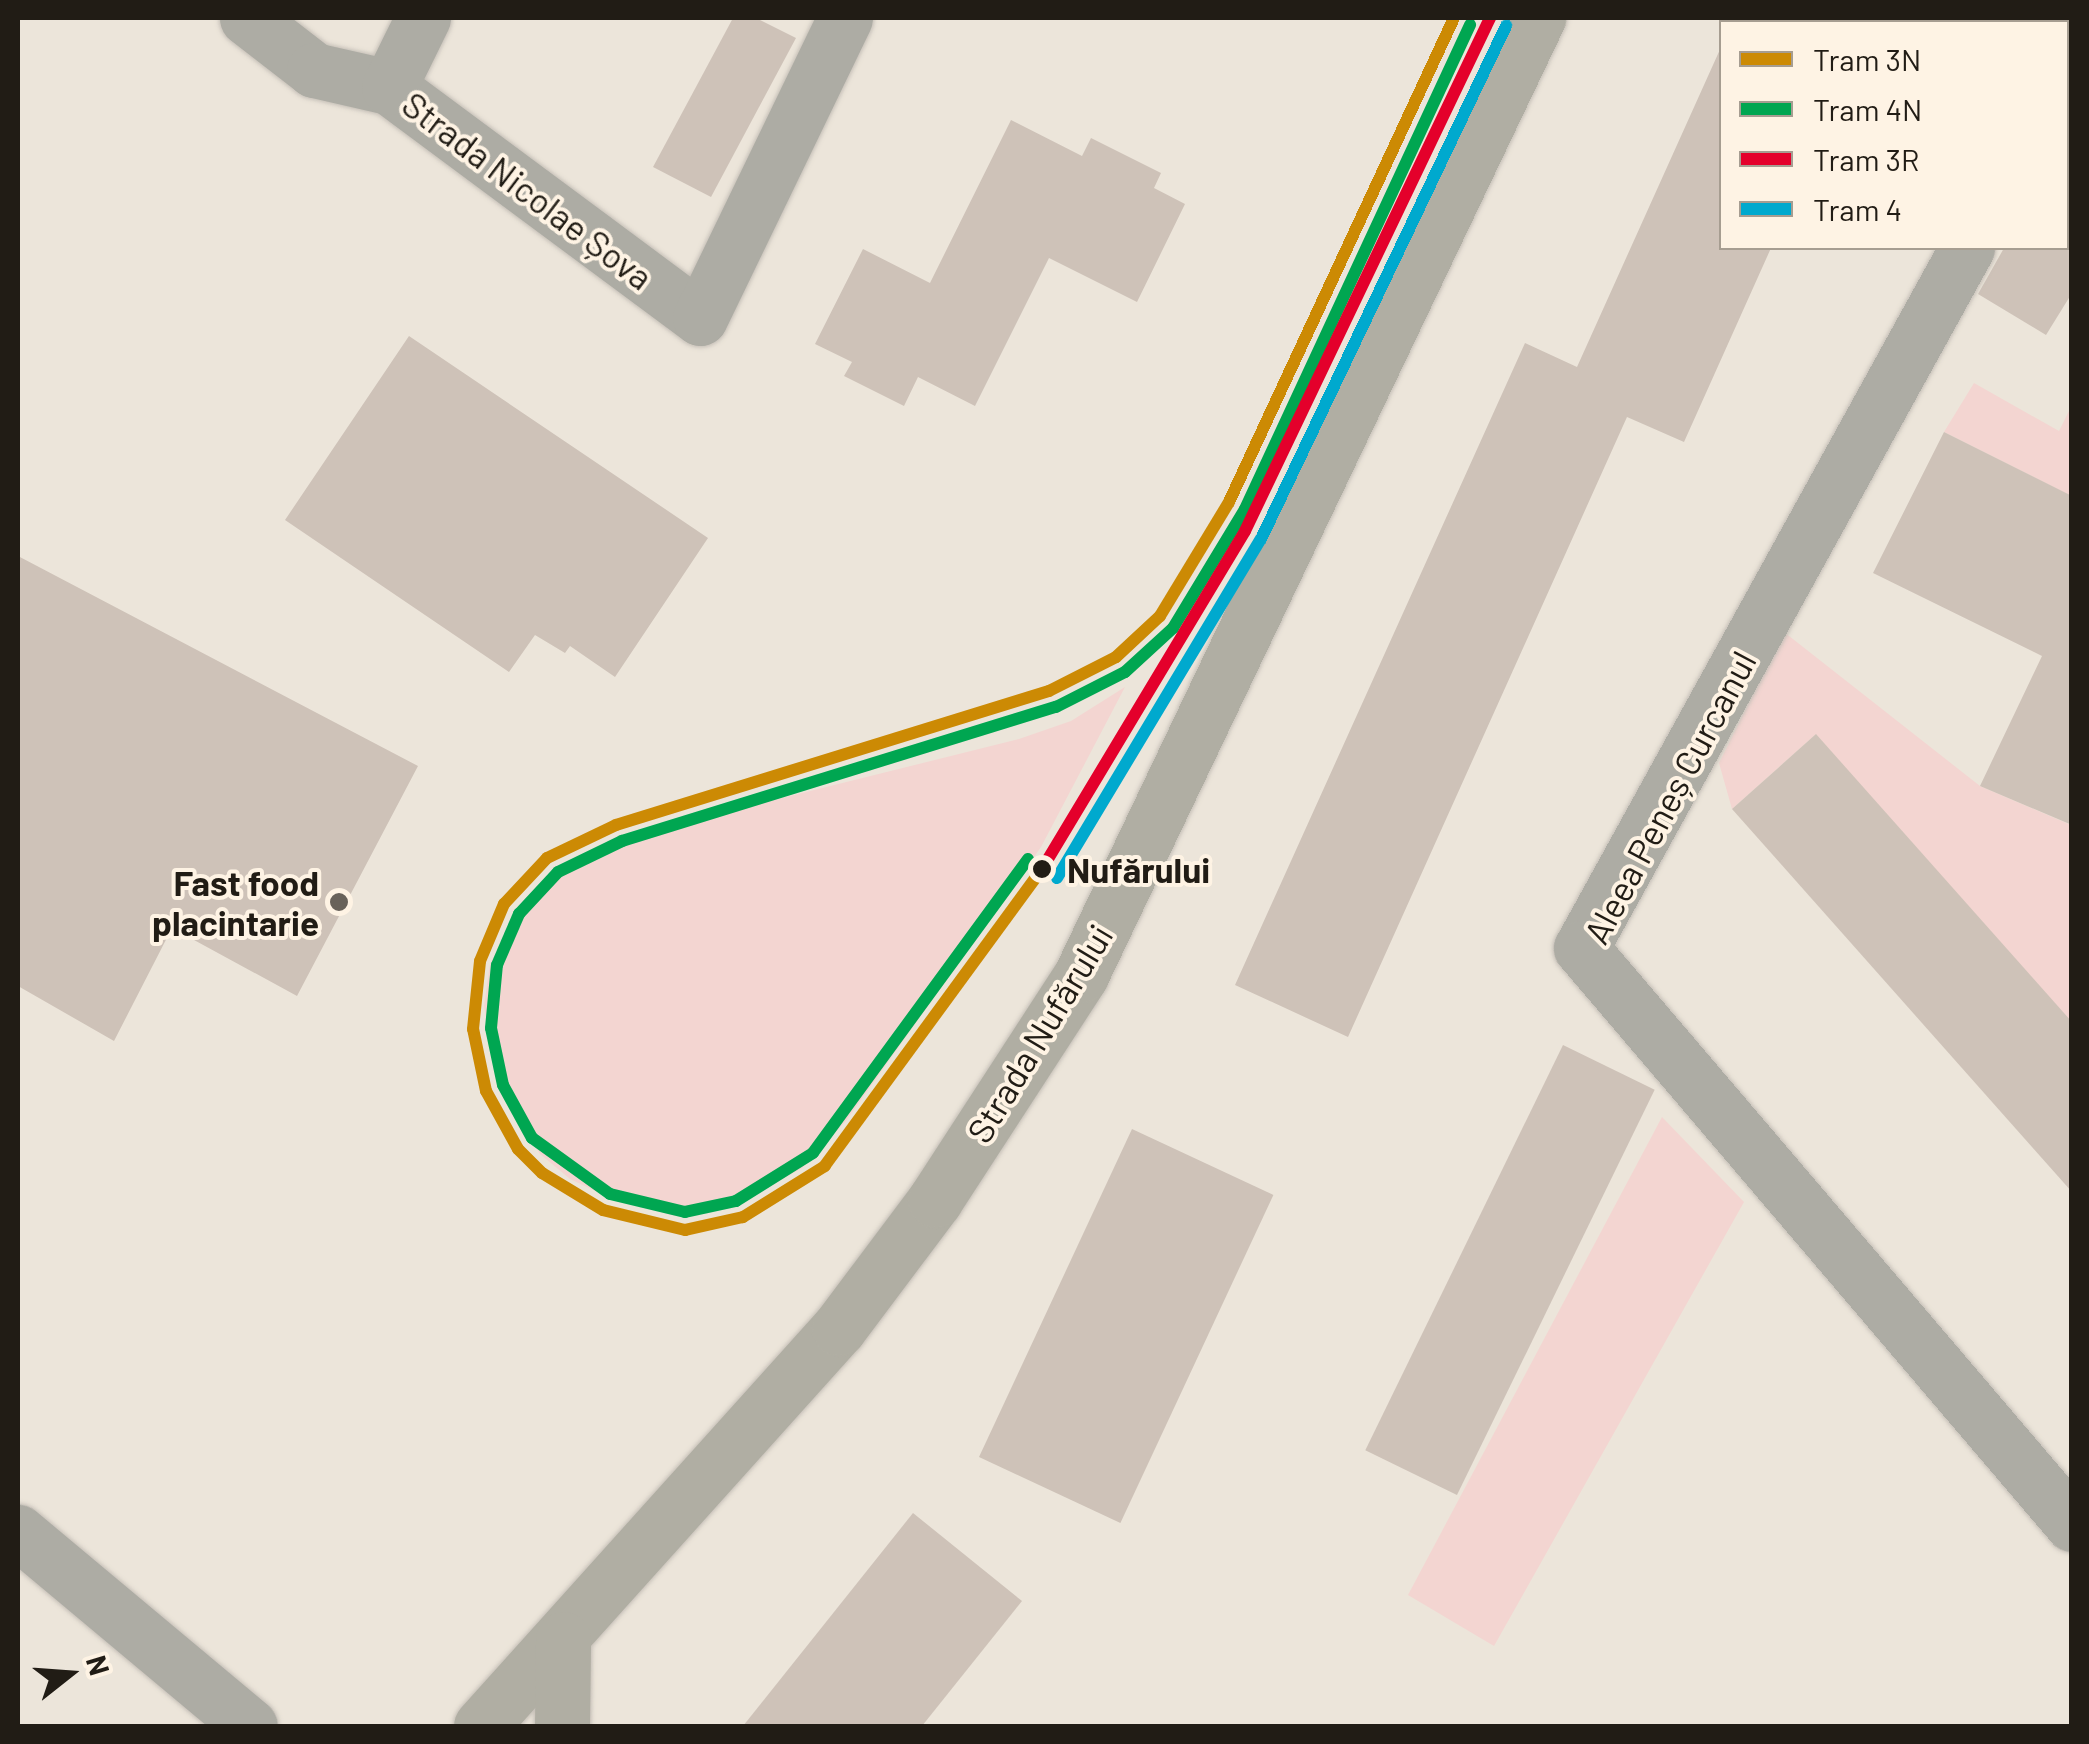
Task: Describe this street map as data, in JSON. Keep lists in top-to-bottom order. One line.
{"streets":{"main road":["Strada Nufărului"],"street":["Strada Nicolae Șova","Aleea Peneș Curcanul"]},"places":["Nufărului","Fast food placintarie"],"lines":["tram line 3N","tram line 3R","tram line 4N","tram line 4"],"legend":["Tram 3N","Tram 4N","Tram 3R","Tram 4"],"north":"right"}
